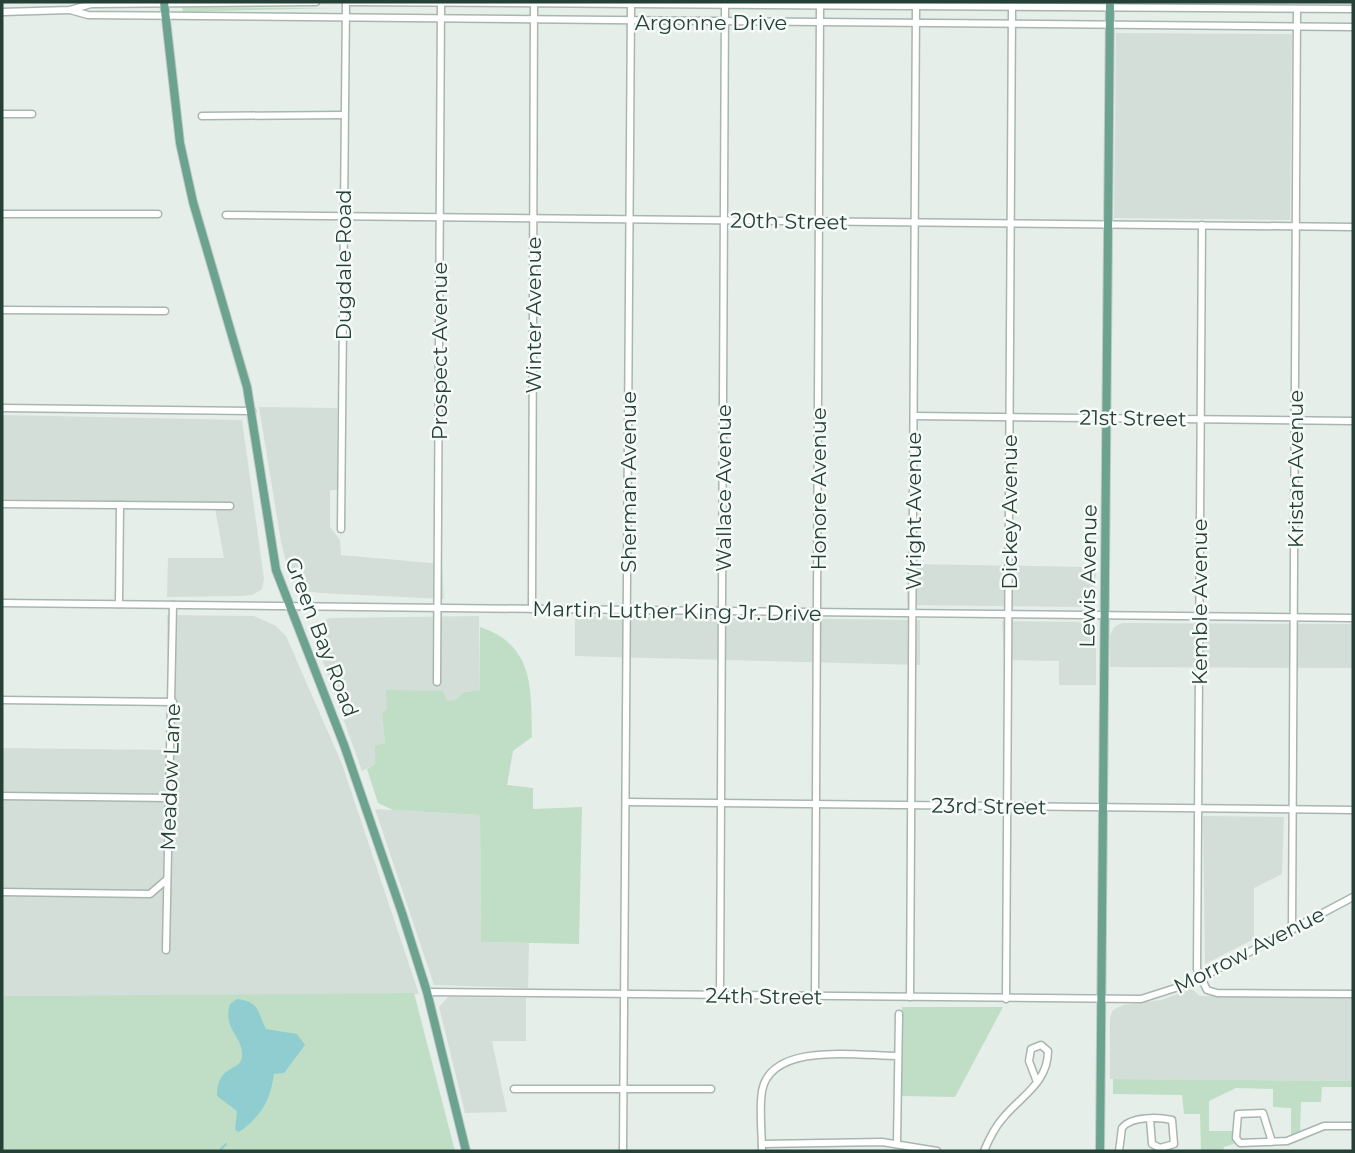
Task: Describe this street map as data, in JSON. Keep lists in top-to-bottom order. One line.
{"streets":{"main road":["Lewis Avenue","Green Bay Road"],"street":["Argonne Drive","20th Street","Dugdale Road","Winter Avenue","Prospect Avenue","21st Street","Kristan Avenue","Sherman Avenue","Wallace Avenue","Honore Avenue","Wright Avenue","Dickey Avenue","Kemble Avenue","Martin Luther King Jr. Drive","Meadow Lane","23rd Street","Morrow Avenue","24th Street"]},"crossings":[["Argonne Drive","Dugdale Road"],["Argonne Drive","Winter Avenue"],["Argonne Drive","Prospect Avenue"],["Argonne Drive","Kristan Avenue"],["Argonne Drive","Sherman Avenue"],["Argonne Drive","Wallace Avenue"],["Argonne Drive","Honore Avenue"],["Argonne Drive","Wright Avenue"],["Argonne Drive","Dickey Avenue"],["Argonne Drive","Lewis Avenue"],["Argonne Drive","Green Bay Road"],["20th Street","Dugdale Road"],["20th Street","Winter Avenue"],["20th Street","Prospect Avenue"],["20th Street","Kristan Avenue"],["20th Street","Sherman Avenue"],["20th Street","Wallace Avenue"],["20th Street","Honore Avenue"],["20th Street","Wright Avenue"],["20th Street","Dickey Avenue"],["20th Street","Lewis Avenue"],["20th Street","Kemble Avenue"],["Winter Avenue","Martin Luther King Jr. Drive"],["Prospect Avenue","Martin Luther King Jr. Drive"],["21st Street","Kristan Avenue"],["21st Street","Wright Avenue"],["21st Street","Dickey Avenue"],["21st Street","Lewis Avenue"],["21st Street","Kemble Avenue"],["Kristan Avenue","Martin Luther King Jr. Drive"],["Kristan Avenue","23rd Street"],["Kristan Avenue","Morrow Avenue"],["Sherman Avenue","Martin Luther King Jr. Drive"],["Sherman Avenue","23rd Street"],["Sherman Avenue","24th Street"],["Wallace Avenue","Martin Luther King Jr. Drive"],["Wallace Avenue","23rd Street"],["Wallace Avenue","24th Street"],["Honore Avenue","Martin Luther King Jr. Drive"],["Honore Avenue","23rd Street"],["Honore Avenue","24th Street"],["Wright Avenue","Martin Luther King Jr. Drive"],["Wright Avenue","23rd Street"],["Wright Avenue","24th Street"],["Dickey Avenue","Martin Luther King Jr. Drive"],["Dickey Avenue","23rd Street"],["Dickey Avenue","24th Street"],["Lewis Avenue","Martin Luther King Jr. Drive"],["Lewis Avenue","23rd Street"],["Lewis Avenue","Morrow Avenue"],["Lewis Avenue","24th Street"],["Kemble Avenue","Martin Luther King Jr. Drive"],["Kemble Avenue","23rd Street"],["Kemble Avenue","Morrow Avenue"],["Martin Luther King Jr. Drive","Green Bay Road"],["Martin Luther King Jr. Drive","Meadow Lane"],["Green Bay Road","24th Street"],["Morrow Avenue","24th Street"]]}
